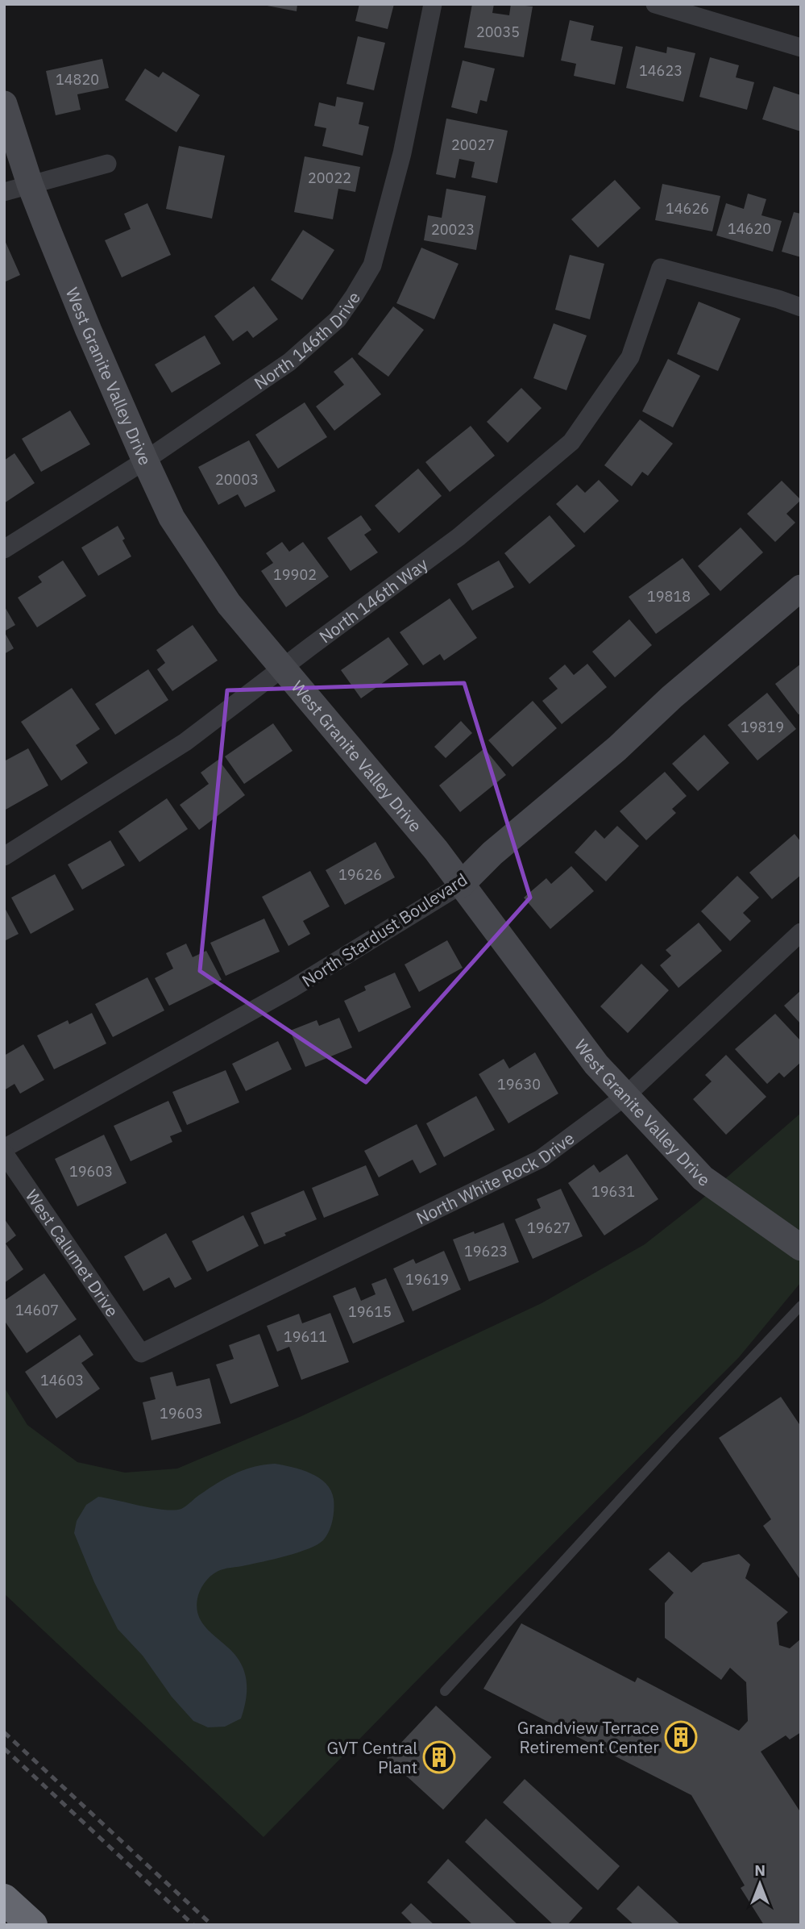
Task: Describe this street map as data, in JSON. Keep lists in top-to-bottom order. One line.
{"streets":{"street":["North 146th Drive","West Granite Valley Drive","North 146th Way","North Stardust Boulevard","North White Rock Drive","West Calumet Drive"]},"crossings":[["North 146th Drive","West Granite Valley Drive"],["West Granite Valley Drive","North 146th Way"],["West Granite Valley Drive","North Stardust Boulevard"],["West Granite Valley Drive","North White Rock Drive"],["North White Rock Drive","West Calumet Drive"]],"places":{"building":["Grandview Terrace Retirement Center","GVT Central Plant"]},"house_numbers":["20035","14623","14820","20027","20022","14626","14620","20023","20003","19902","19818","19819","19626","19630","19603","19631","19627","19623","19619","14607","19615","19611","14603","19603"],"north":"top"}
